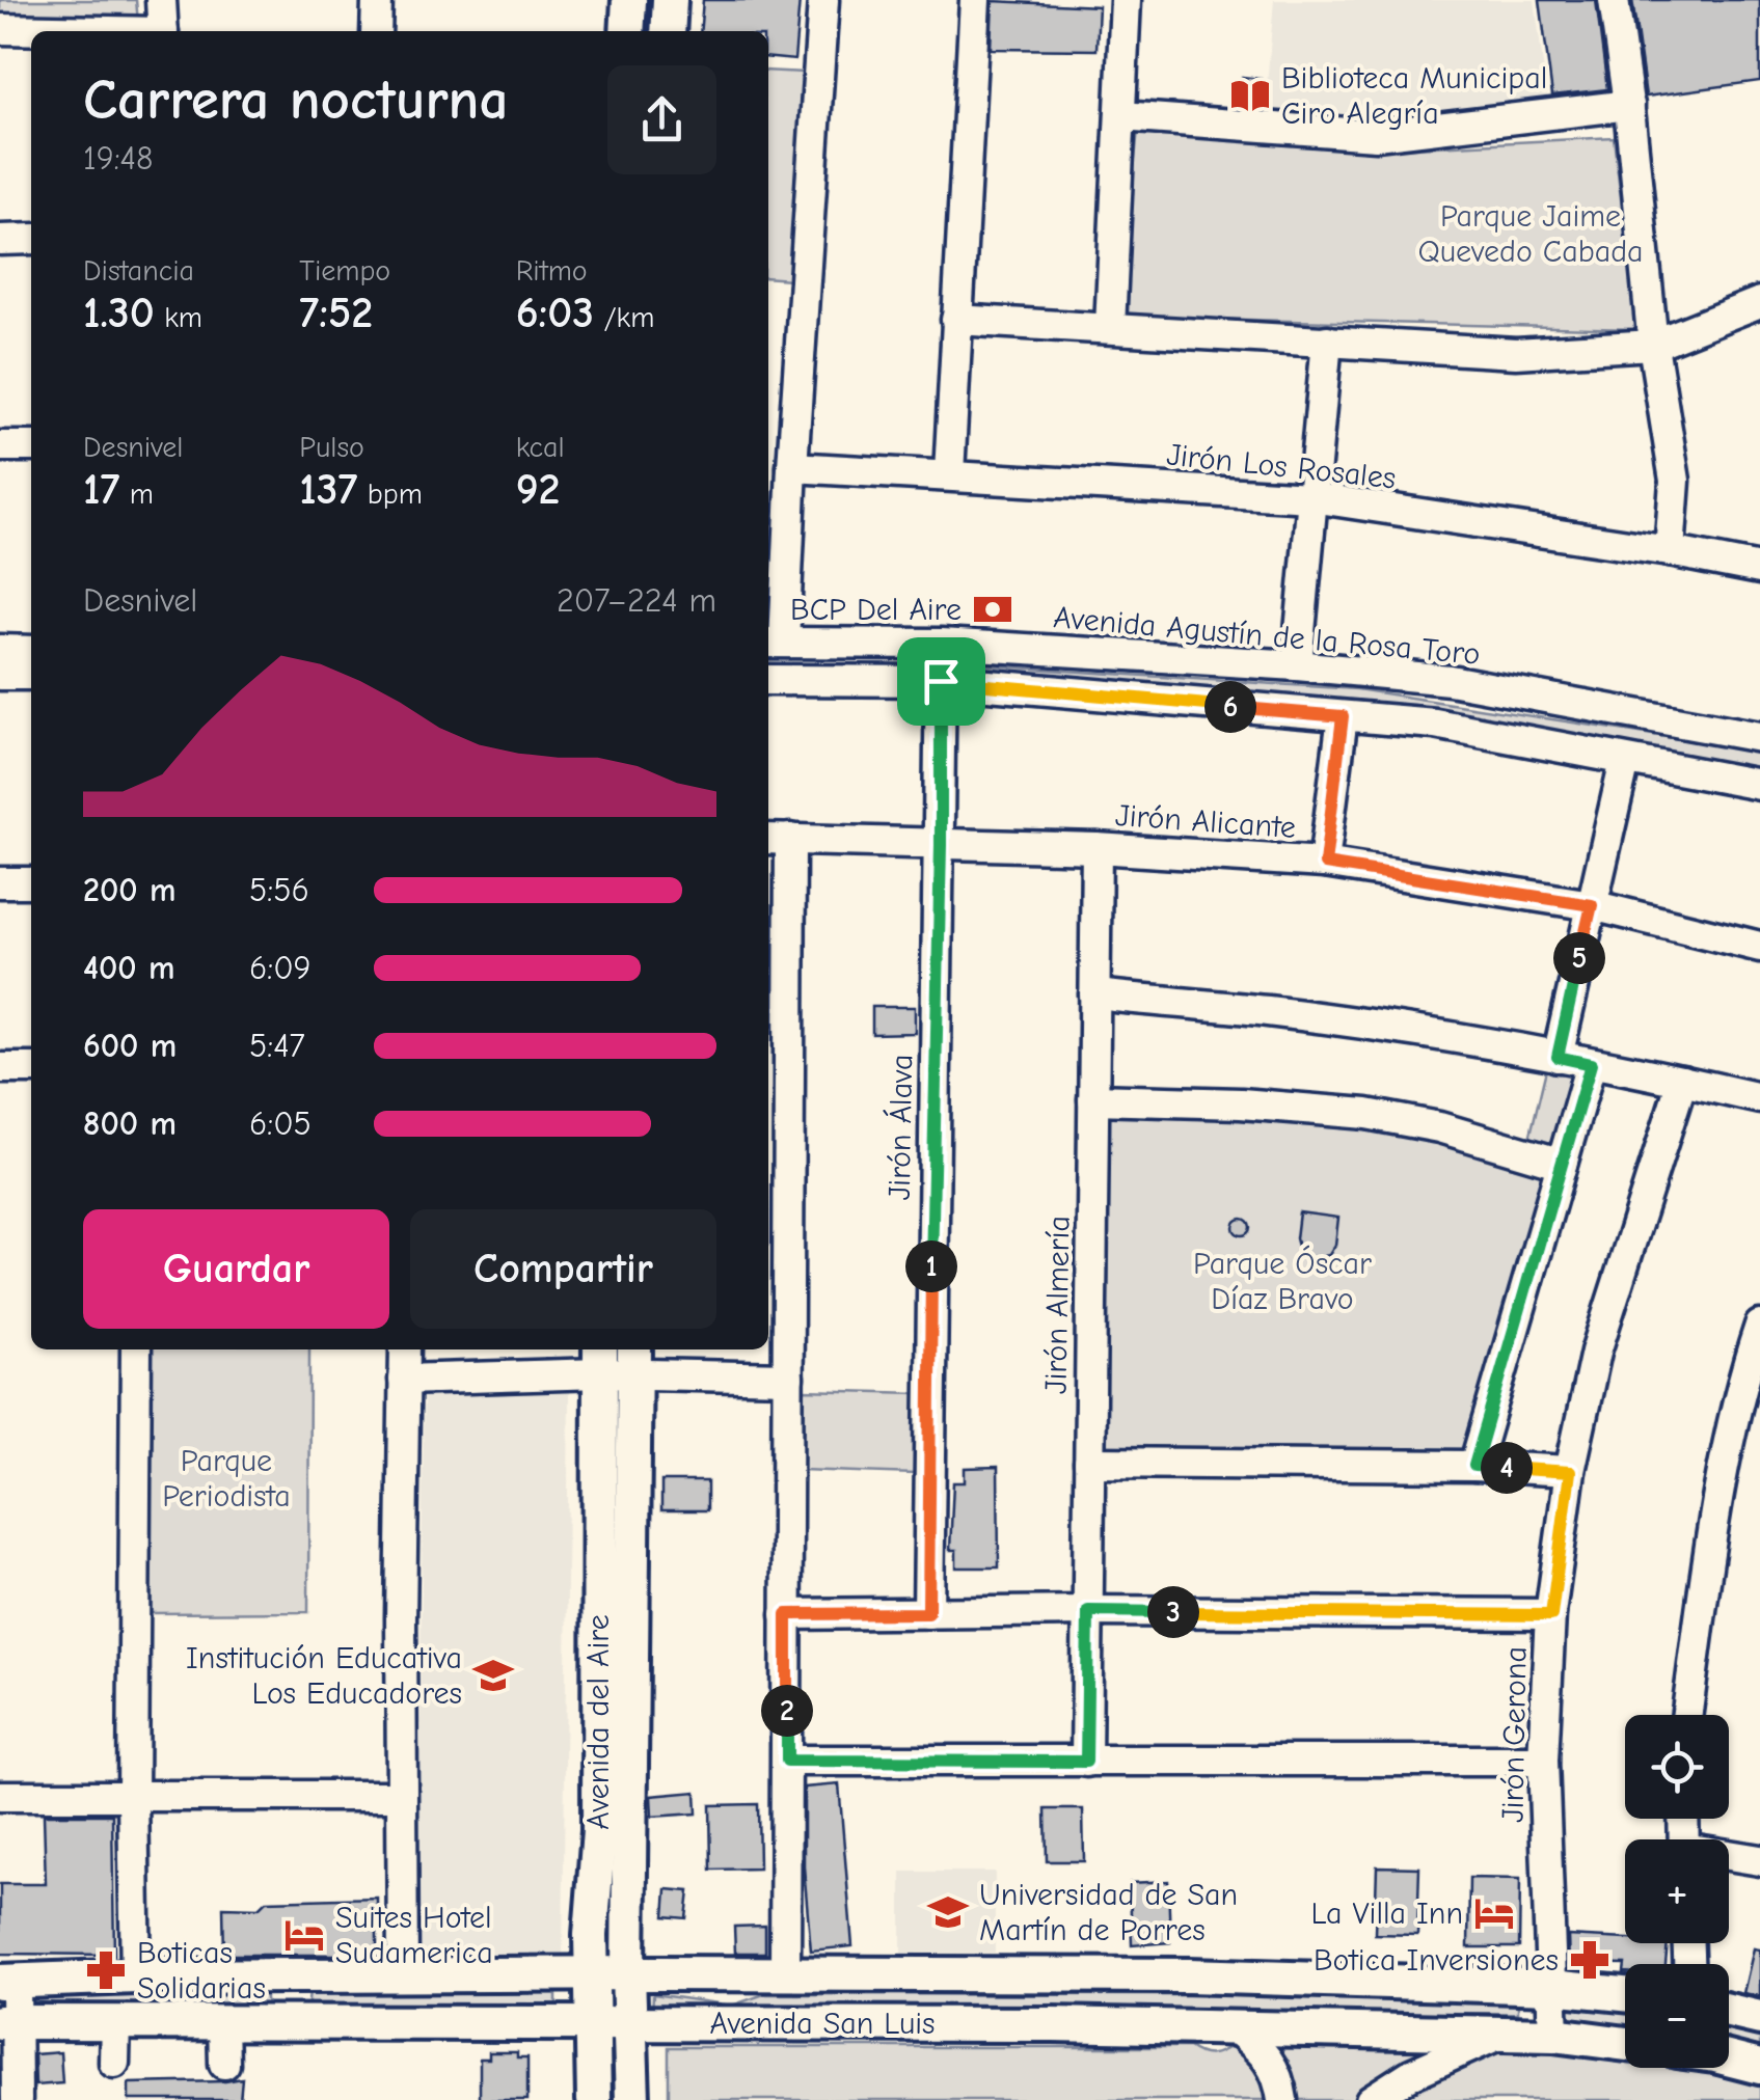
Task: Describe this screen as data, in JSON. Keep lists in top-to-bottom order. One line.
{"streets":{"main road":["Avenida del Aire","Avenida San Luis"],"street":["Jirón Los Rosales","Avenida Agustín de la Rosa Toro","Jirón Alicante","Jirón Álava","Jirón Almería","Jirón Gerona"]},"crossings":[["Avenida Agustín de la Rosa Toro","Jirón Álava"],["Jirón Alicante","Jirón Álava"],["Jirón Alicante","Jirón Almería"],["Avenida del Aire","Avenida San Luis"],["Jirón Gerona","Avenida San Luis"]],"parks":["Parque Jaime Quevedo Cabada","Parque Óscar Díaz Bravo","Parque Periodista"],"places":{"library":["Biblioteca Municipal Ciro Alegría"],"bank":["BCP Del Aire"],"school or university":["Institución Educativa Los Educadores","Universidad de San Martín de Porres"],"hotel":["La Villa Inn","Suites Hotel Sudamerica"],"pharmacy":["Botica Inversiones","Boticas Solidarias"]},"page":{"heading":["Carrera nocturna","19:48"],"stats":[["Distancia","1.30 km"],["Tiempo","7:52"],["Ritmo","6:03 /km"],["Desnivel","17 m"],["Pulso","137 bpm"],["kcal","92"]],"chart":["Desnivel","207–224 m"],"pins":["6","5","1","4","3","2"],"list":[{"name":"200 m","note":"5:56"},{"name":"400 m","note":"6:09"},{"name":"600 m","note":"5:47"},{"name":"800 m","note":"6:05"}],"buttons":["Guardar","Compartir"],"map_buttons":["+","−"]}}
